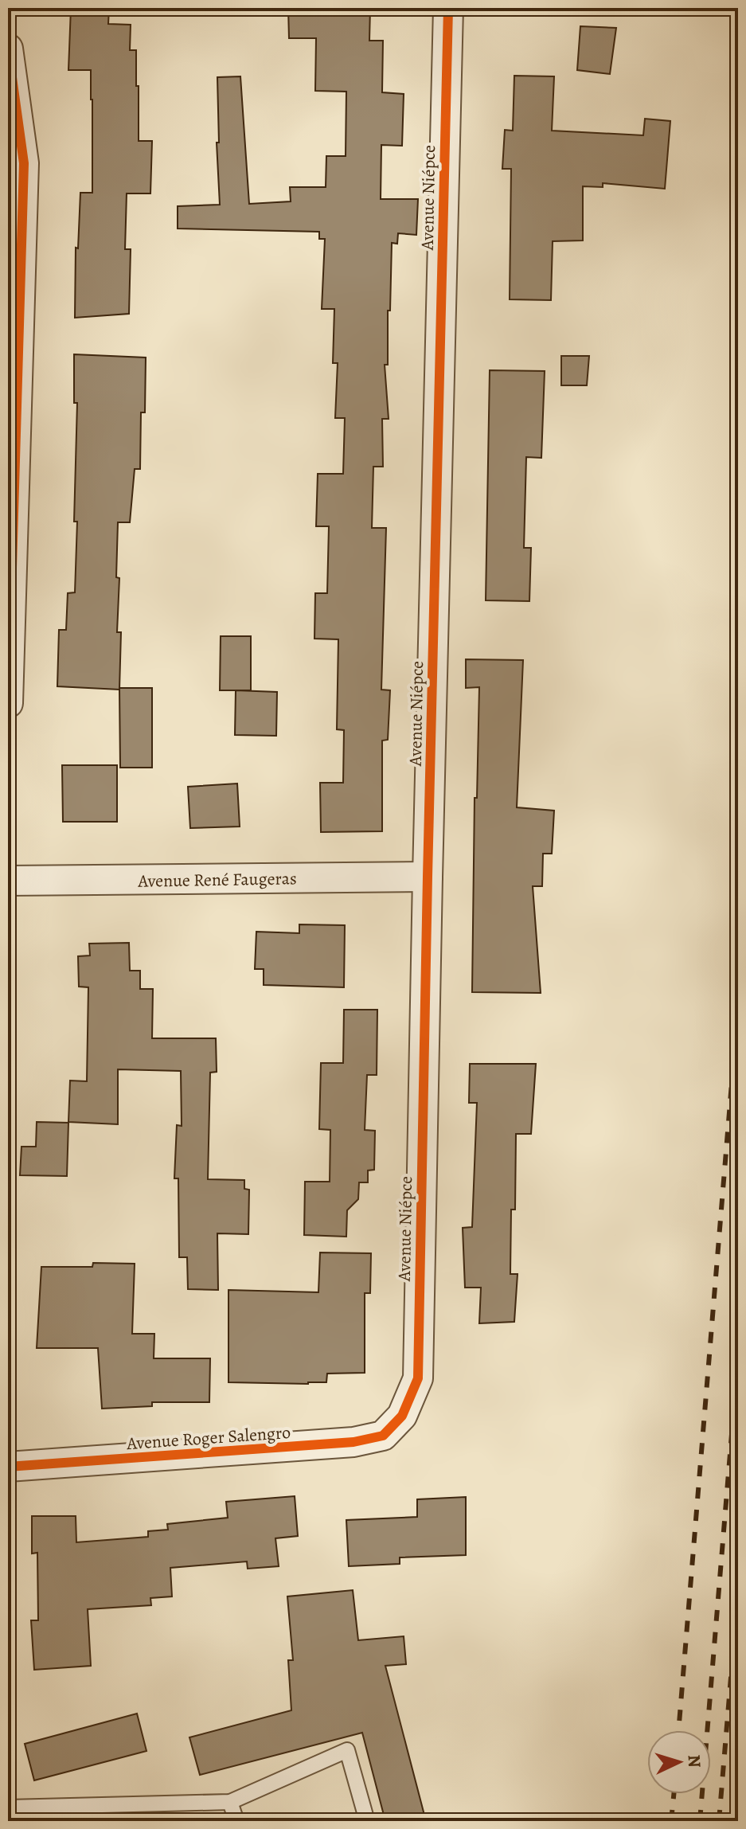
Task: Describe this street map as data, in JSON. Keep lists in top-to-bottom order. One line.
{"streets":{"street":["Avenue Niépce","Avenue René Faugeras","Avenue Roger Salengro"]},"crossings":[["Avenue Niépce","Avenue René Faugeras"],["Avenue Niépce","Avenue Roger Salengro"]],"north":"right"}
